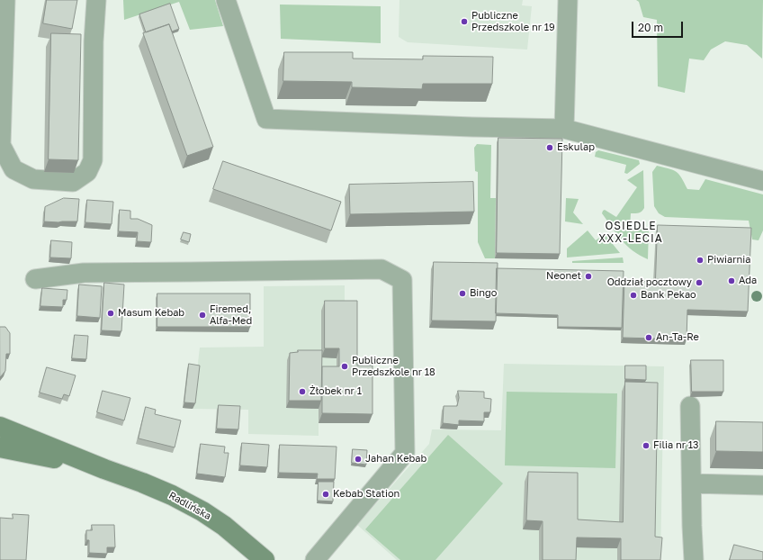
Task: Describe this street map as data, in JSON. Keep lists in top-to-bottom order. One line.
{"streets":{"street":["Radlińska"]},"districts":["OSIEDLE XXX-LECIA"],"places":["Publiczne Przedszkole nr 19","Eskulap","Piwiarnia","Neonet","Ada","Oddział pocztowy","Bingo","Bank Pekao","Masum Kebab","Firemed, Alfa-Med","An-Ta-Re","Publiczne Przedszkole nr 18","Żłobek nr 1","Filia nr 13","Jahan Kebab","Kebab Station"],"scale_bar":"20 m"}
